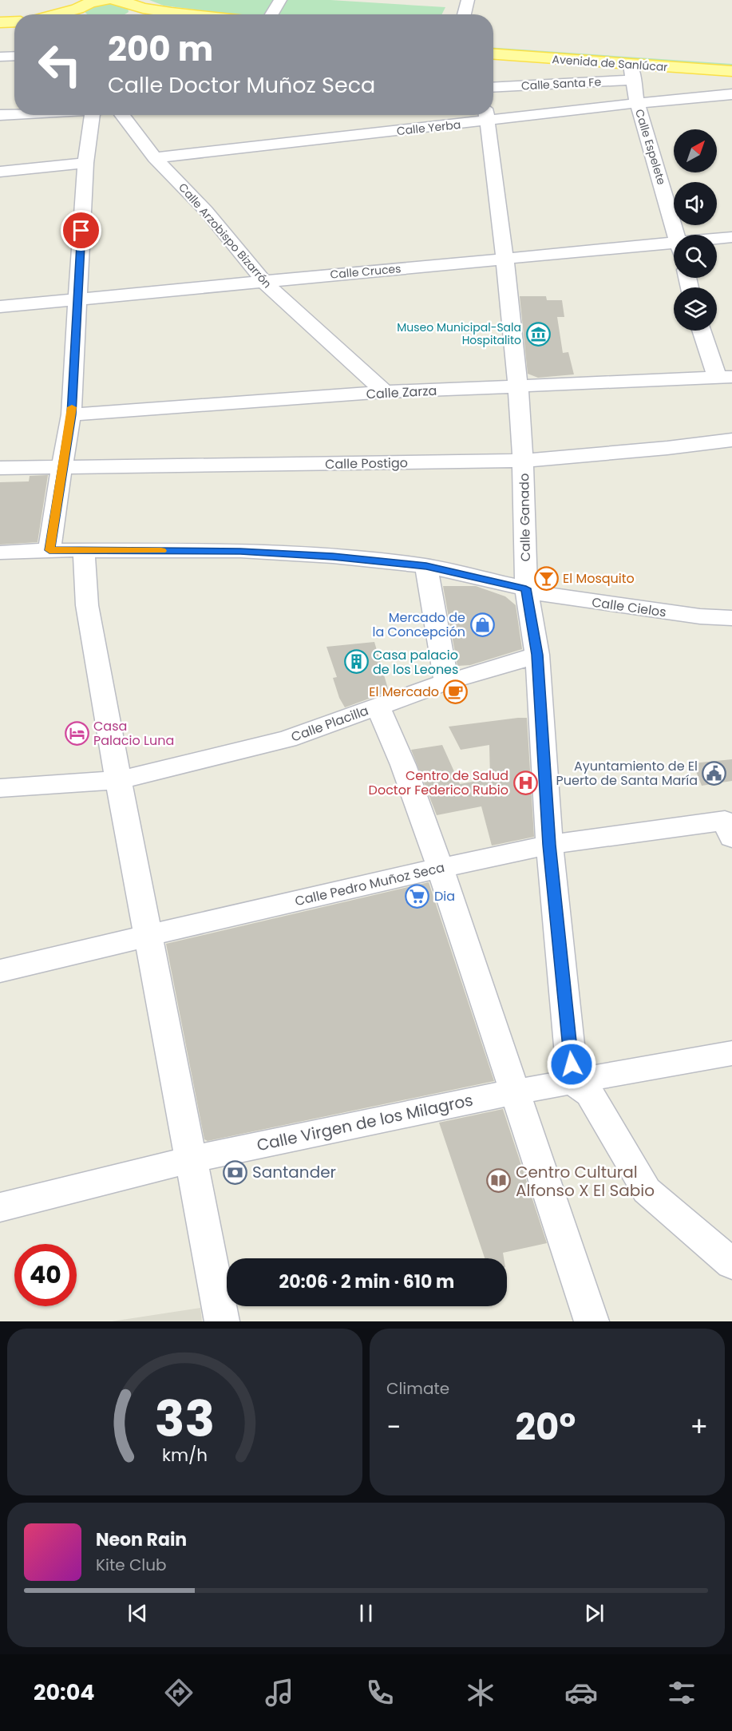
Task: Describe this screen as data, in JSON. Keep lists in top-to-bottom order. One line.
{"streets":{"main road":["Avenida de Sanlúcar"],"street":["Calle Santa Fe","Calle Yerba","Calle Espelete","Calle Arzobispo Bizarrón","Calle Cruces","Calle Zarza","Calle Postigo","Calle Ganado","Calle Cielos","Calle Placilla","Calle Pedro Muñoz Seca","Calle Virgen de los Milagros"]},"crossings":[["Avenida de Sanlúcar","Calle Santa Fe"],["Avenida de Sanlúcar","Calle Espelete"],["Calle Santa Fe","Calle Espelete"],["Calle Yerba","Calle Espelete"],["Calle Yerba","Calle Arzobispo Bizarrón"],["Calle Yerba","Calle Ganado"],["Calle Arzobispo Bizarrón","Calle Cruces"],["Calle Arzobispo Bizarrón","Calle Zarza"],["Calle Cruces","Calle Ganado"],["Calle Zarza","Calle Ganado"],["Calle Postigo","Calle Ganado"],["Calle Ganado","Calle Cielos"],["Calle Ganado","Calle Placilla"],["Calle Ganado","Calle Pedro Muñoz Seca"],["Calle Ganado","Calle Virgen de los Milagros"]],"places":{"museum":["Museo Municipal-Sala Hospitalito"],"bar":["El Mosquito"],"shop":["Mercado de la Concepción"],"building":["Casa palacio de los Leones"],"cafe":["El Mercado"],"hotel":["Casa Palacio Luna"],"public building":["Ayuntamiento de El Puerto de Santa María"],"hospital":["Centro de Salud Doctor Federico Rubio"],"supermarket":["Dia"],"bank":["Santander"],"library":["Centro Cultural Alfonso X El Sabio"]},"north":"top right","page":{"turn":["200 m","Calle Doctor Muñoz Seca"],"limit":"40","trip":"20:06 · 2 min · 610 m","tile":"Climate","heat":["−","20°","+"],"song":["Neon Rain","Kite Club"],"tabs":"20:04","gauge":["33","km/h"]}}
